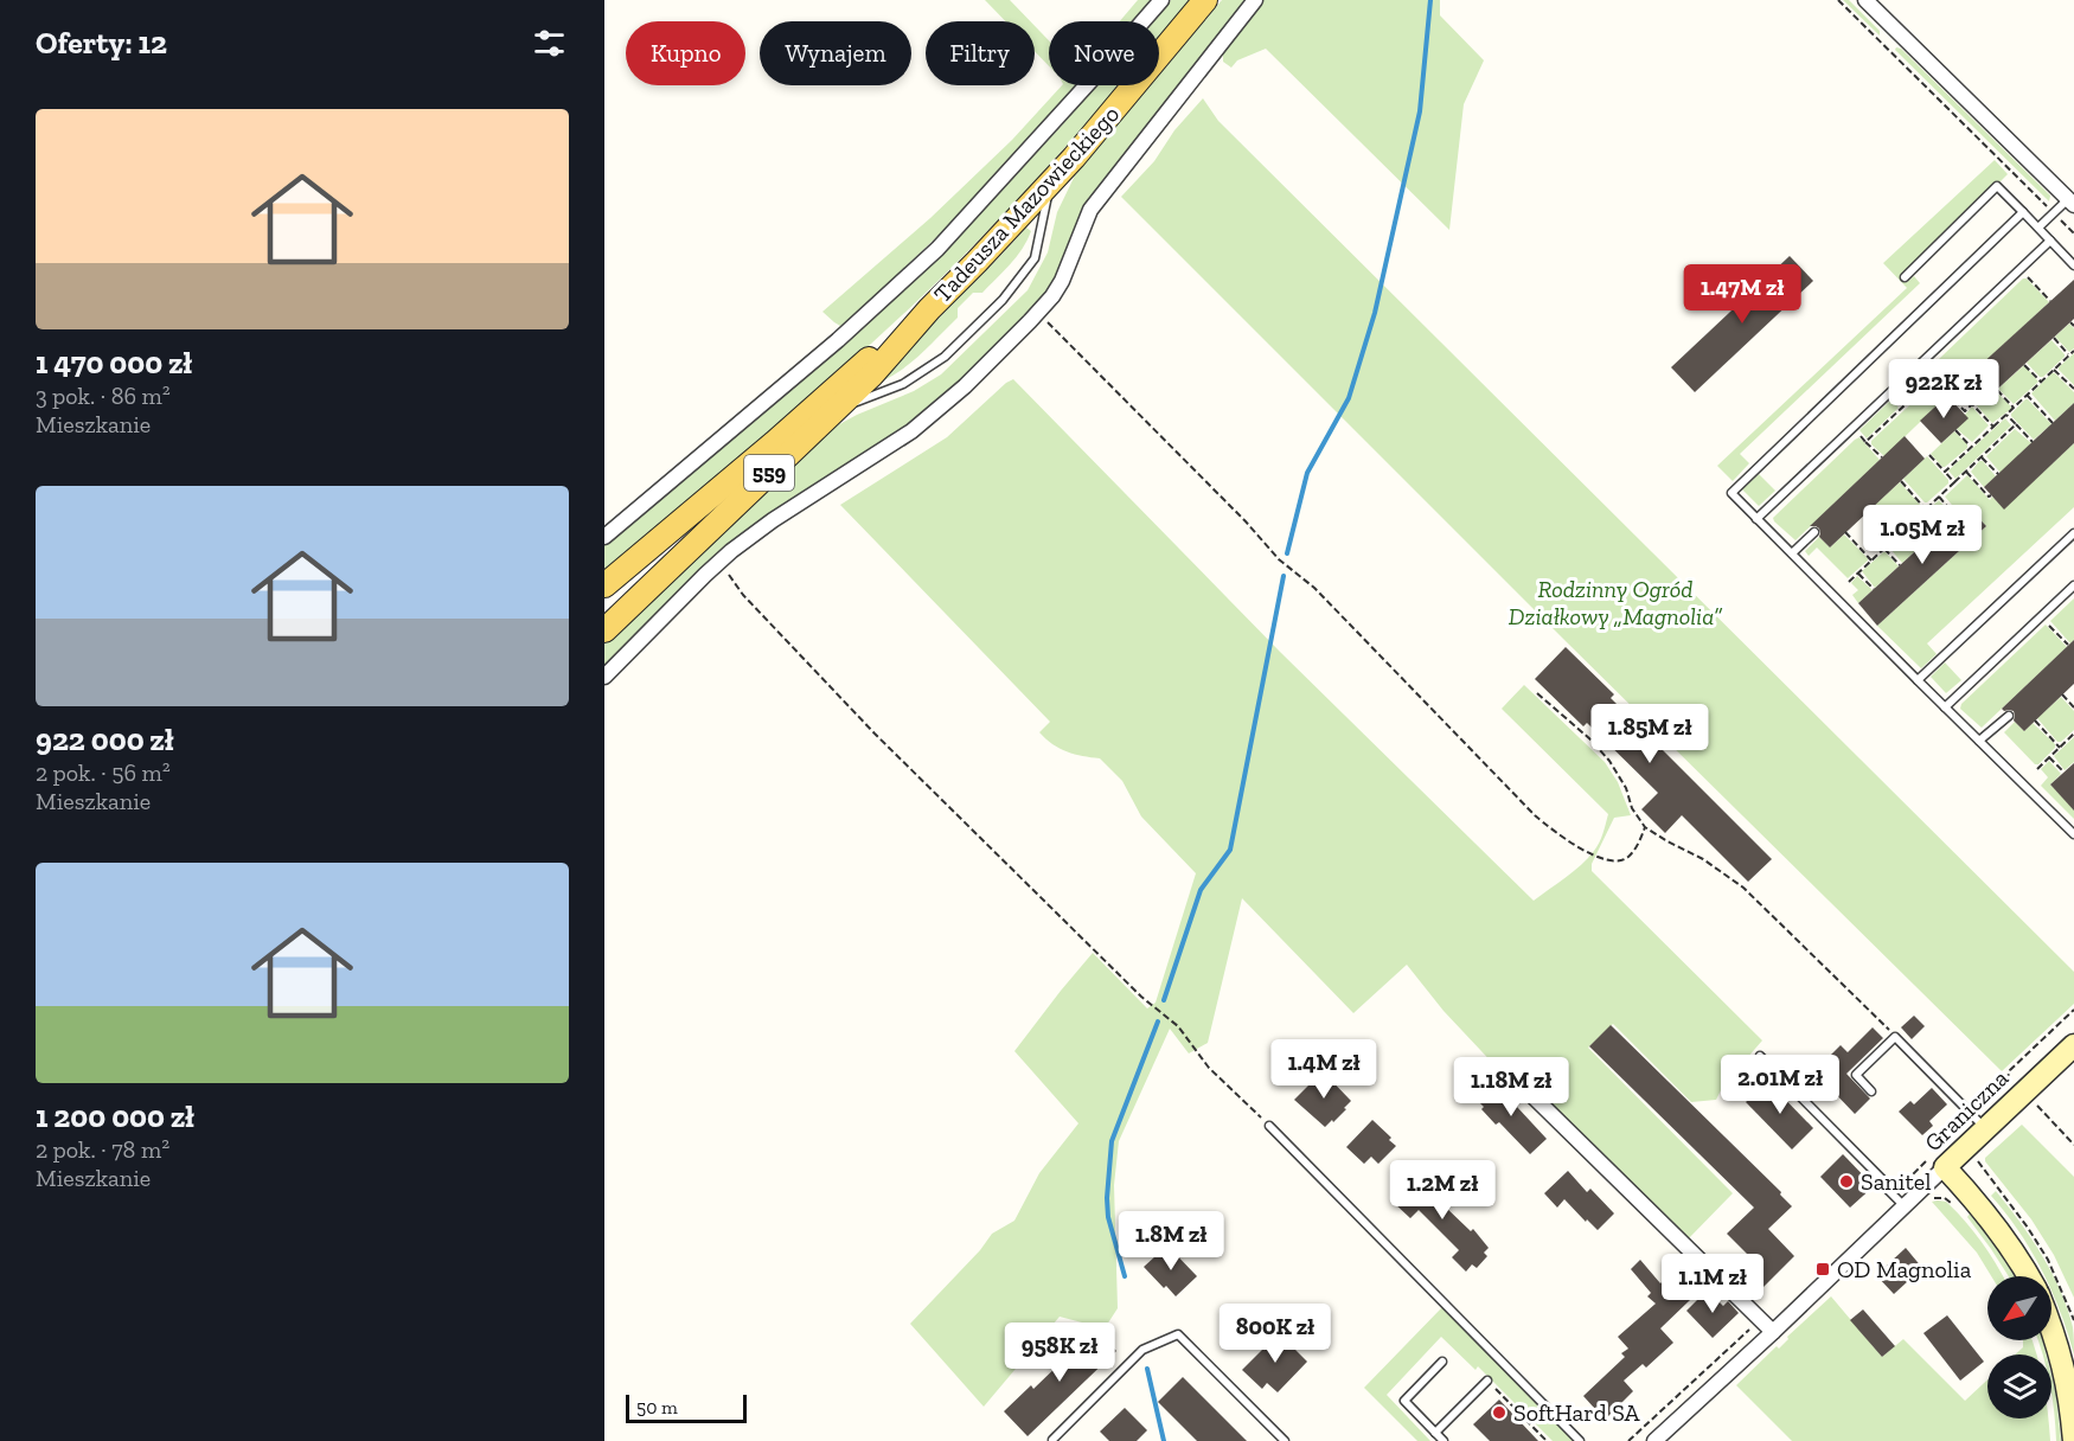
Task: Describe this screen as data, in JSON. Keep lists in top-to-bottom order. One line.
{"streets":{"main road":["Tadeusza Mazowieckiego","559"],"street":["Graniczna"]},"parks":["Rodzinny Ogród Działkowy „Magnolia”"],"places":{"other":["Sanitel","SoftHard SA"],"transit":["OD Magnolia"]},"scale_bar":"50 m","north":"bottom left","page":{"heading":"Oferty: 12","chip":["Kupno","Wynajem","Filtry","Nowe"],"list":[{"name":"1 470 000 zł","note":"3 pok. · 86 m² · Mieszkanie"},{"name":"922 000 zł","note":"2 pok. · 56 m² · Mieszkanie"},{"name":"1 200 000 zł","note":"2 pok. · 78 m² · Mieszkanie"}],"price":["1.47M zł","922K zł","1.05M zł","1.85M zł","1.4M zł","2.01M zł","1.18M zł","1.2M zł","1.8M zł","1.1M zł","800K zł","958K zł"],"scale":"50 m"}}
